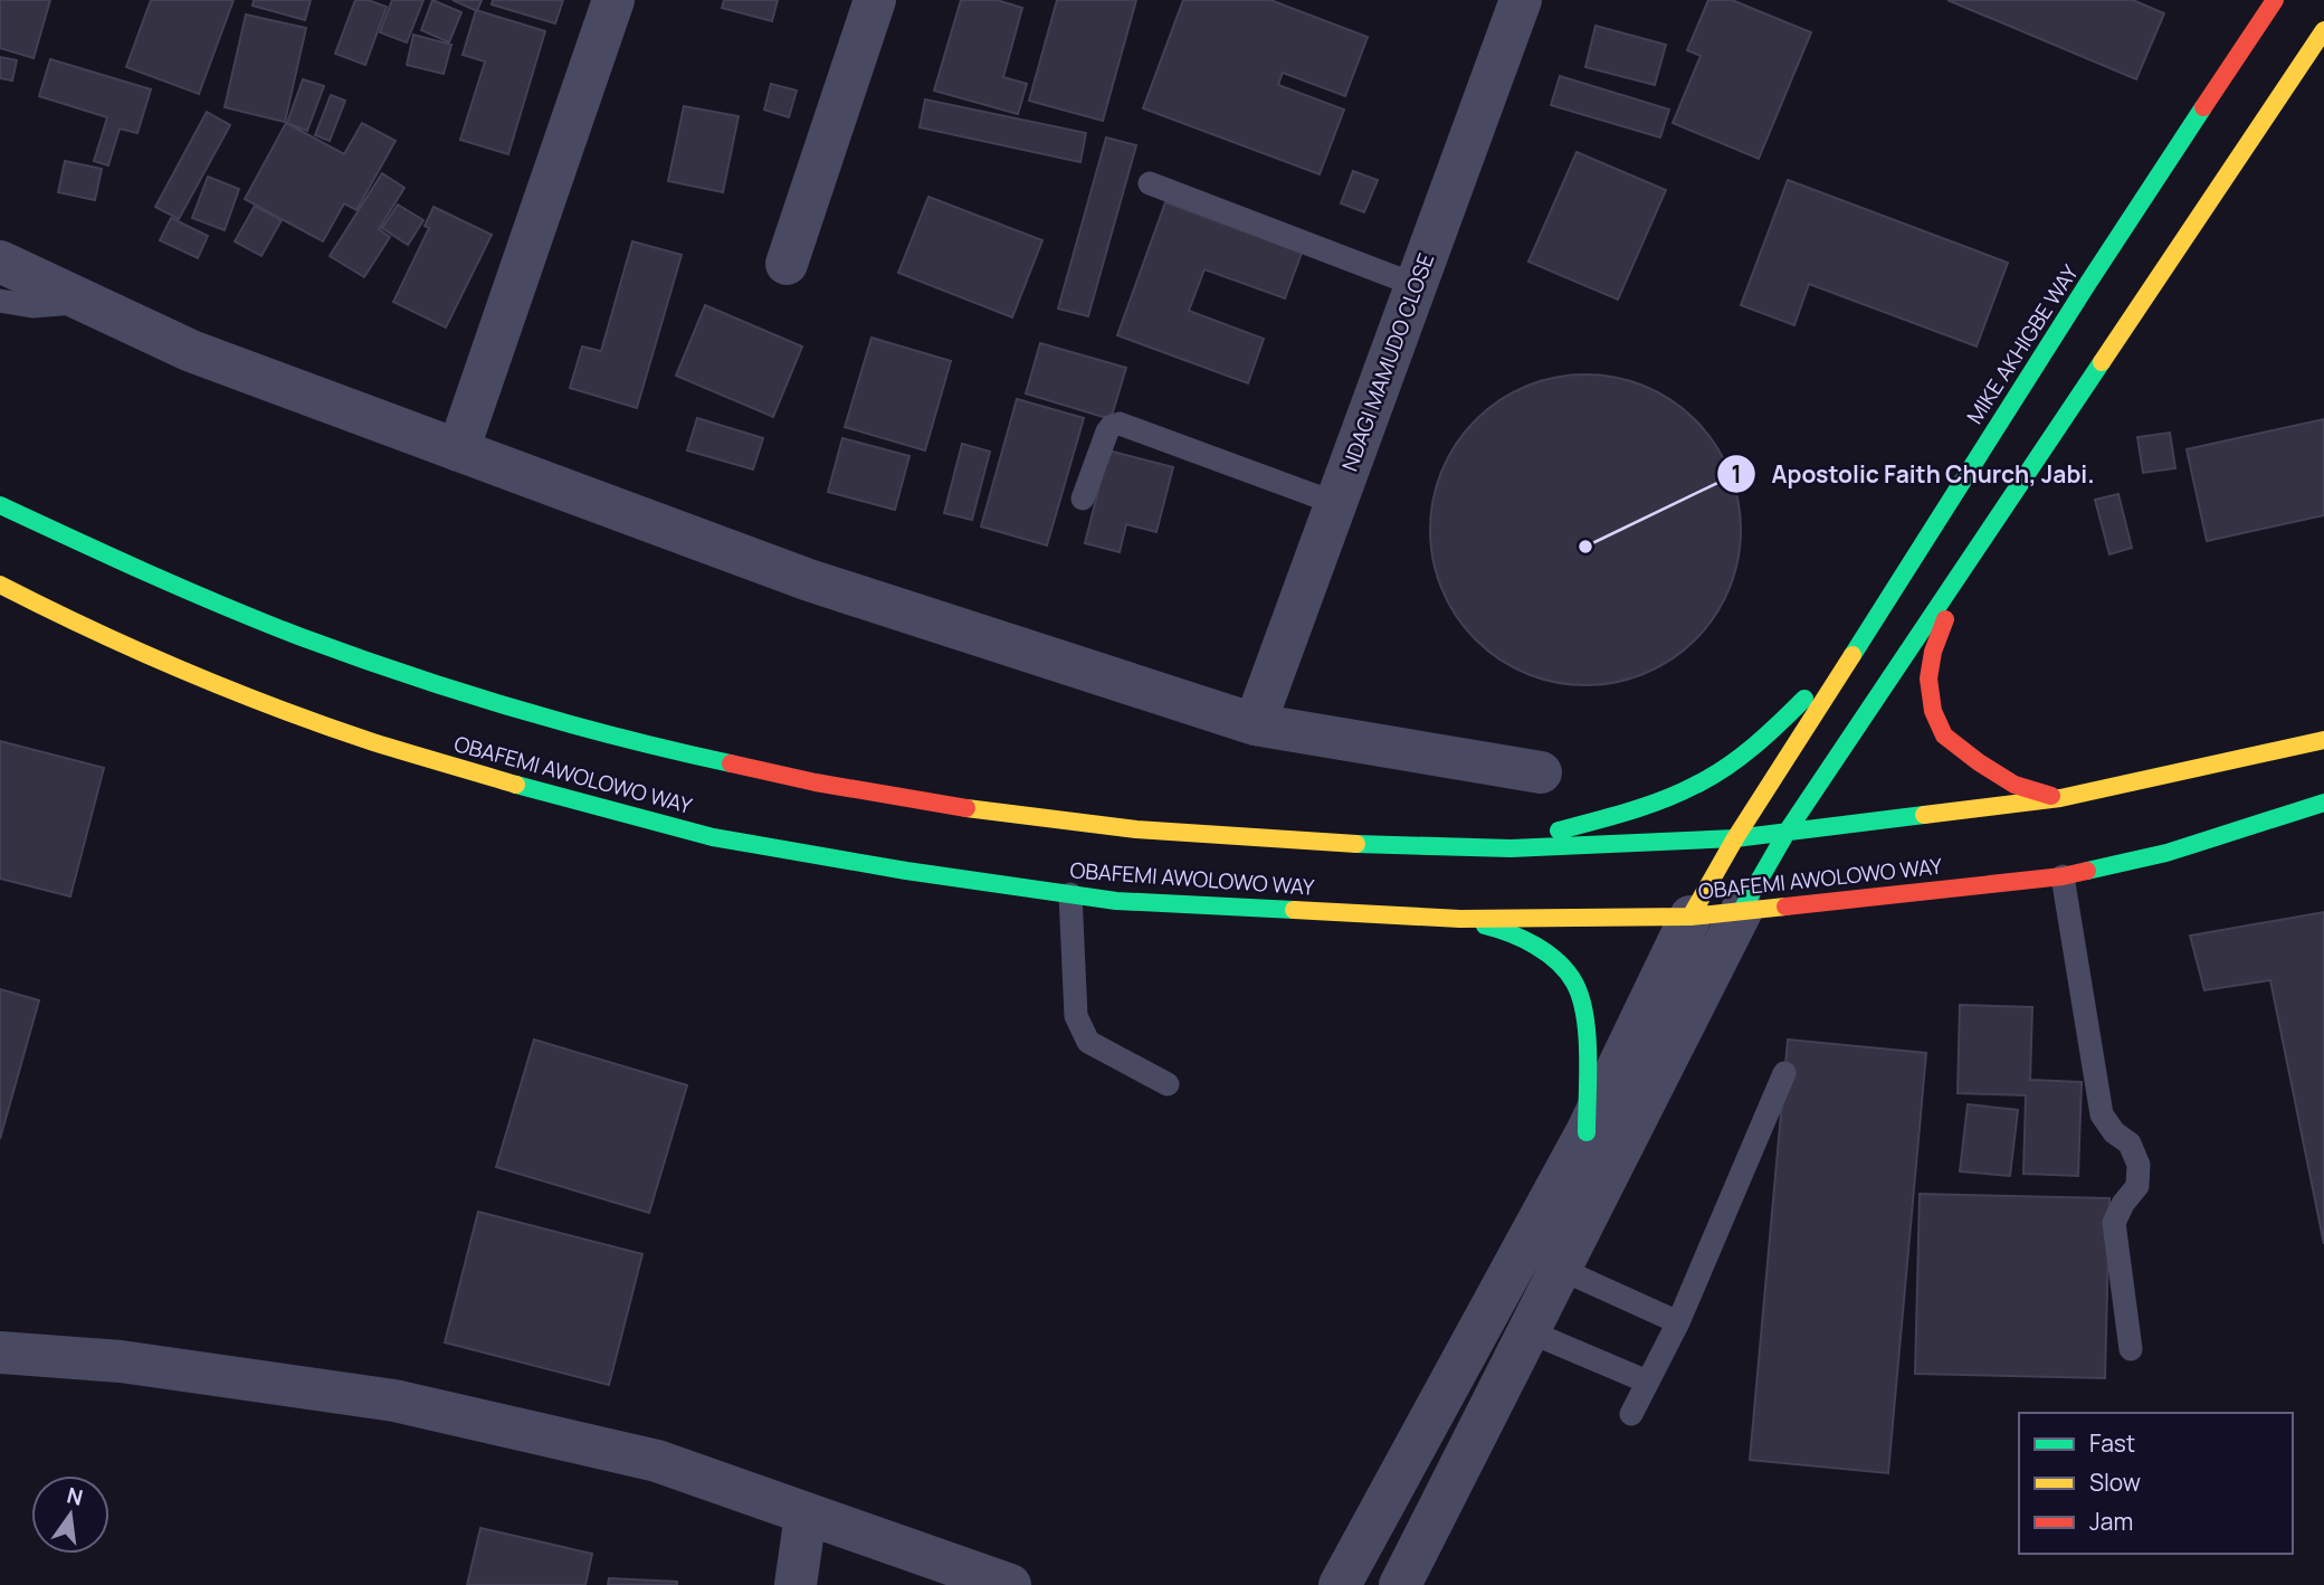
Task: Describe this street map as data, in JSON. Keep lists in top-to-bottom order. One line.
{"streets":{"main road":["MIKE AKHIGBE WAY","OBAFEMI AWOLOWO WAY"],"street":["NDAGI MAMUDO CLOSE"]},"crossings":[["MIKE AKHIGBE WAY","OBAFEMI AWOLOWO WAY"]],"places":["Apostolic Faith Church, Jabi."],"legend":["Fast","Slow","Jam"],"north":"top"}
